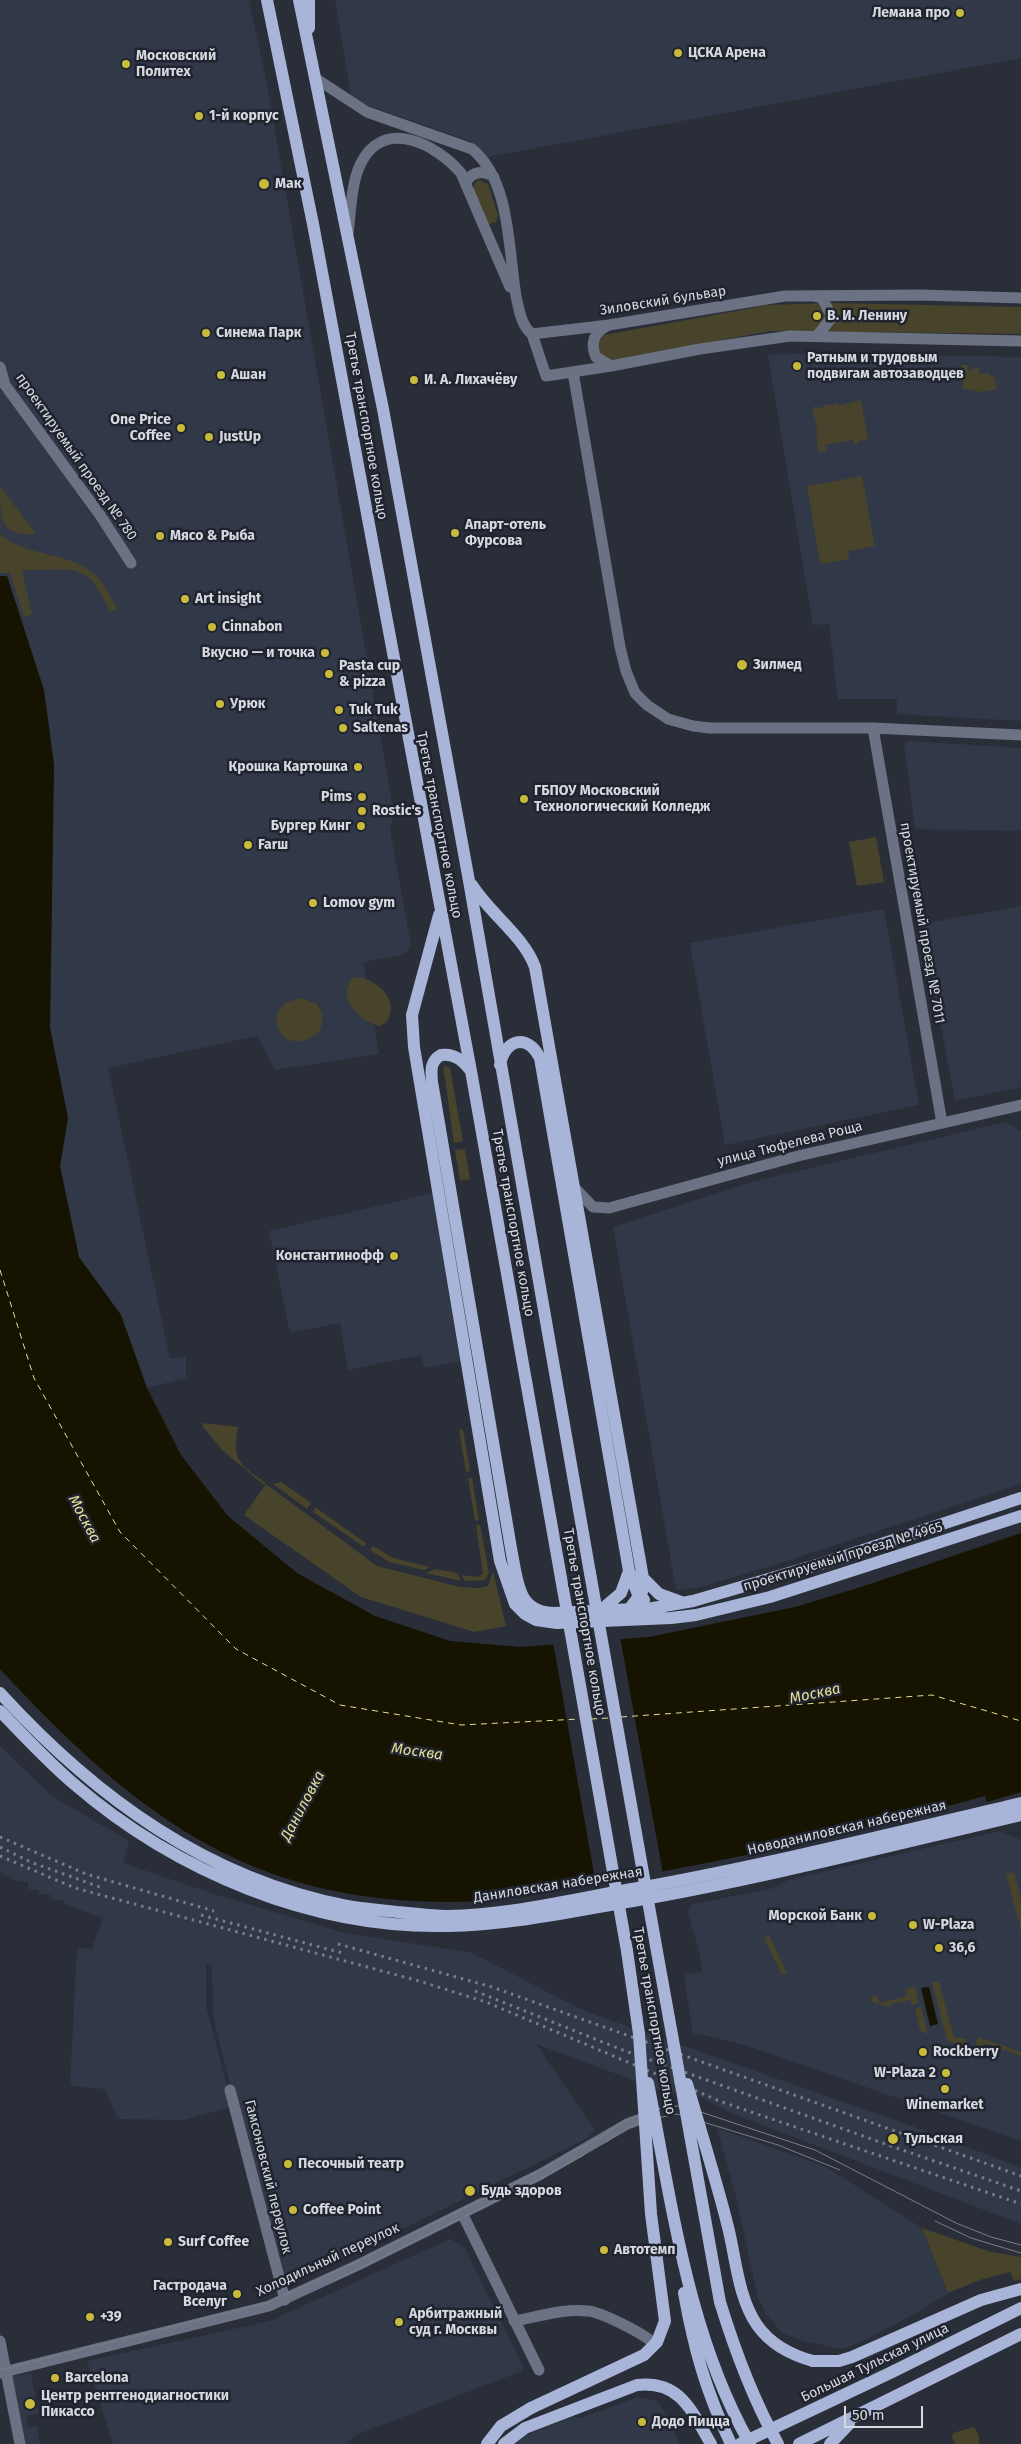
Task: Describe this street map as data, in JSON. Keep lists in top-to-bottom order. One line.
{"streets":{"main road":["Третье транспортное кольцо","проектируемый проезд № 4965","Новоданиловская набережная","Даниловская набережная","Большая Тульская улица"],"street":["Зиловский бульвар","проектируемый проезд № 780","проектируемый проезд № 7011","улица Тюфелева Роща","Гамсоновский переулок","Холодильный переулок"]},"crossings":[["Третье транспортное кольцо","проектируемый проезд № 4965"],["проектируемый проезд № 7011","улица Тюфелева Роща"],["Новоданиловская набережная","Даниловская набережная"],["Гамсоновский переулок","Холодильный переулок"]],"water":["Москва","Даниловка"],"places":["Лемана про","ЦСКА Арена","Московский Политех","1-й корпус","Мак","В. И. Ленину","Синема Парк","Ратным и трудовым подвигам автозаводцев","Ашан","И. А. Лихачёву","One Price Coffee","JustUp","Апарт-отель Фурсова","Мясо & Рыба","Art insight","Cinnabon","Вкусно — и точка","Зилмед","Pasta cup & pizza","Урюк","Tuk Tuk","Saltenas","Крошка Картошка","Pims","ГБПОУ Московский Технологический Колледж","Rostic's","Бургер Кинг","Farш","Lomov gym","Константинофф","Морской Банк","W-Plaza","36,6","Rockberry","W-Plaza 2","Winemarket","Тульская","Песочный театр","Будь здоров","Coffee Point","Surf Coffee","Автотемп","Гастродача Вселуг","+39","Арбитражный суд г. Москвы","Barcelona","Центр рентгенодиагностики Пикассо","Додо Пицца"],"scale_bar":"50 m"}
